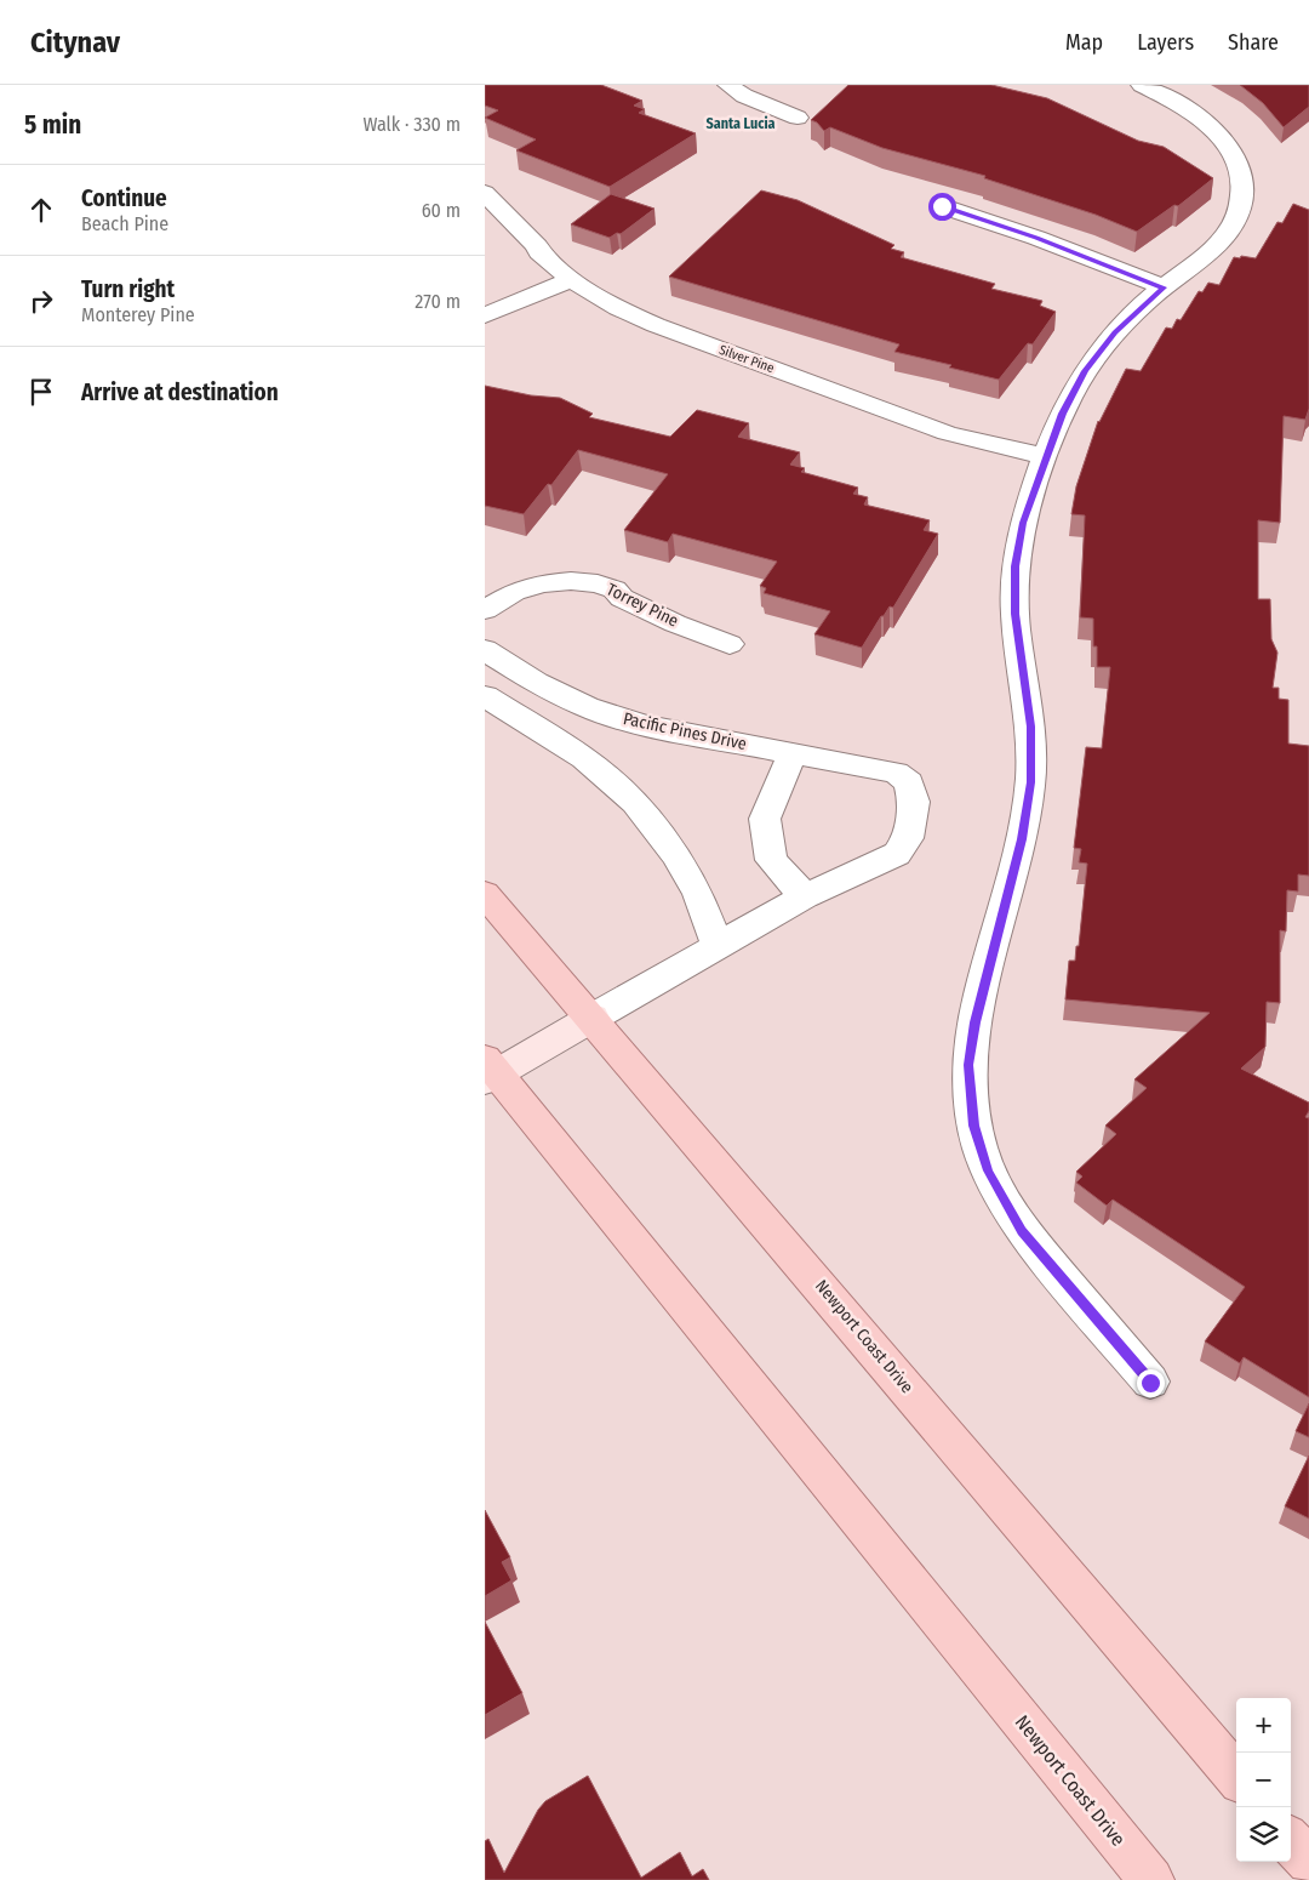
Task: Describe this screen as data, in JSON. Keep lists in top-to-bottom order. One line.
{"streets":{"main road":["Newport Coast Drive"],"street":["Silver Pine","Torrey Pine","Pacific Pines Drive"]},"crossings":[["Pacific Pines Drive","Newport Coast Drive"]],"districts":["Santa Lucia"],"page":{"header":"Citynav","nav":["Map","Layers","Share"],"heading":["5 min","Walk · 330 m"],"list":[["Continue","Beach Pine","60 m"],["Turn right","Monterey Pine","270 m"],"Arrive at destination"],"map_buttons":["+","−"]}}
